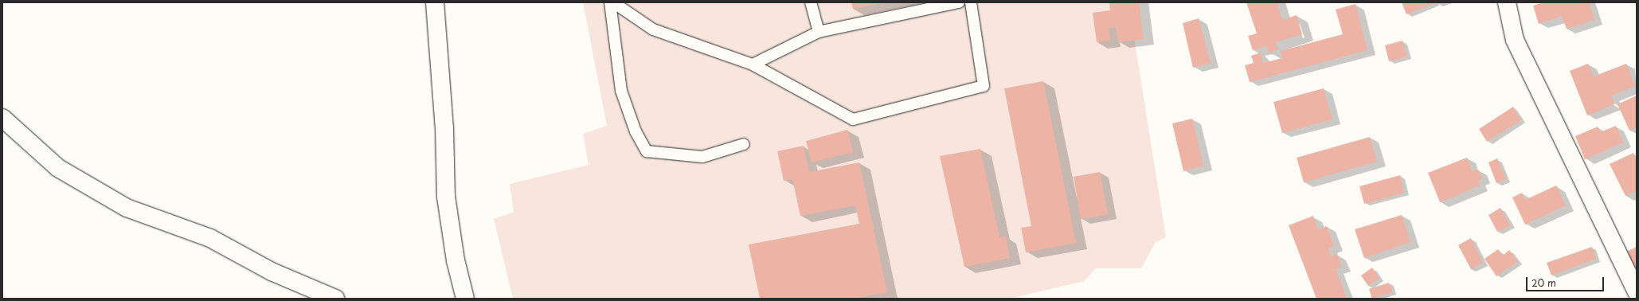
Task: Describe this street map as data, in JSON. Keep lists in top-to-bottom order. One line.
{"scale_bar":"20 m"}
